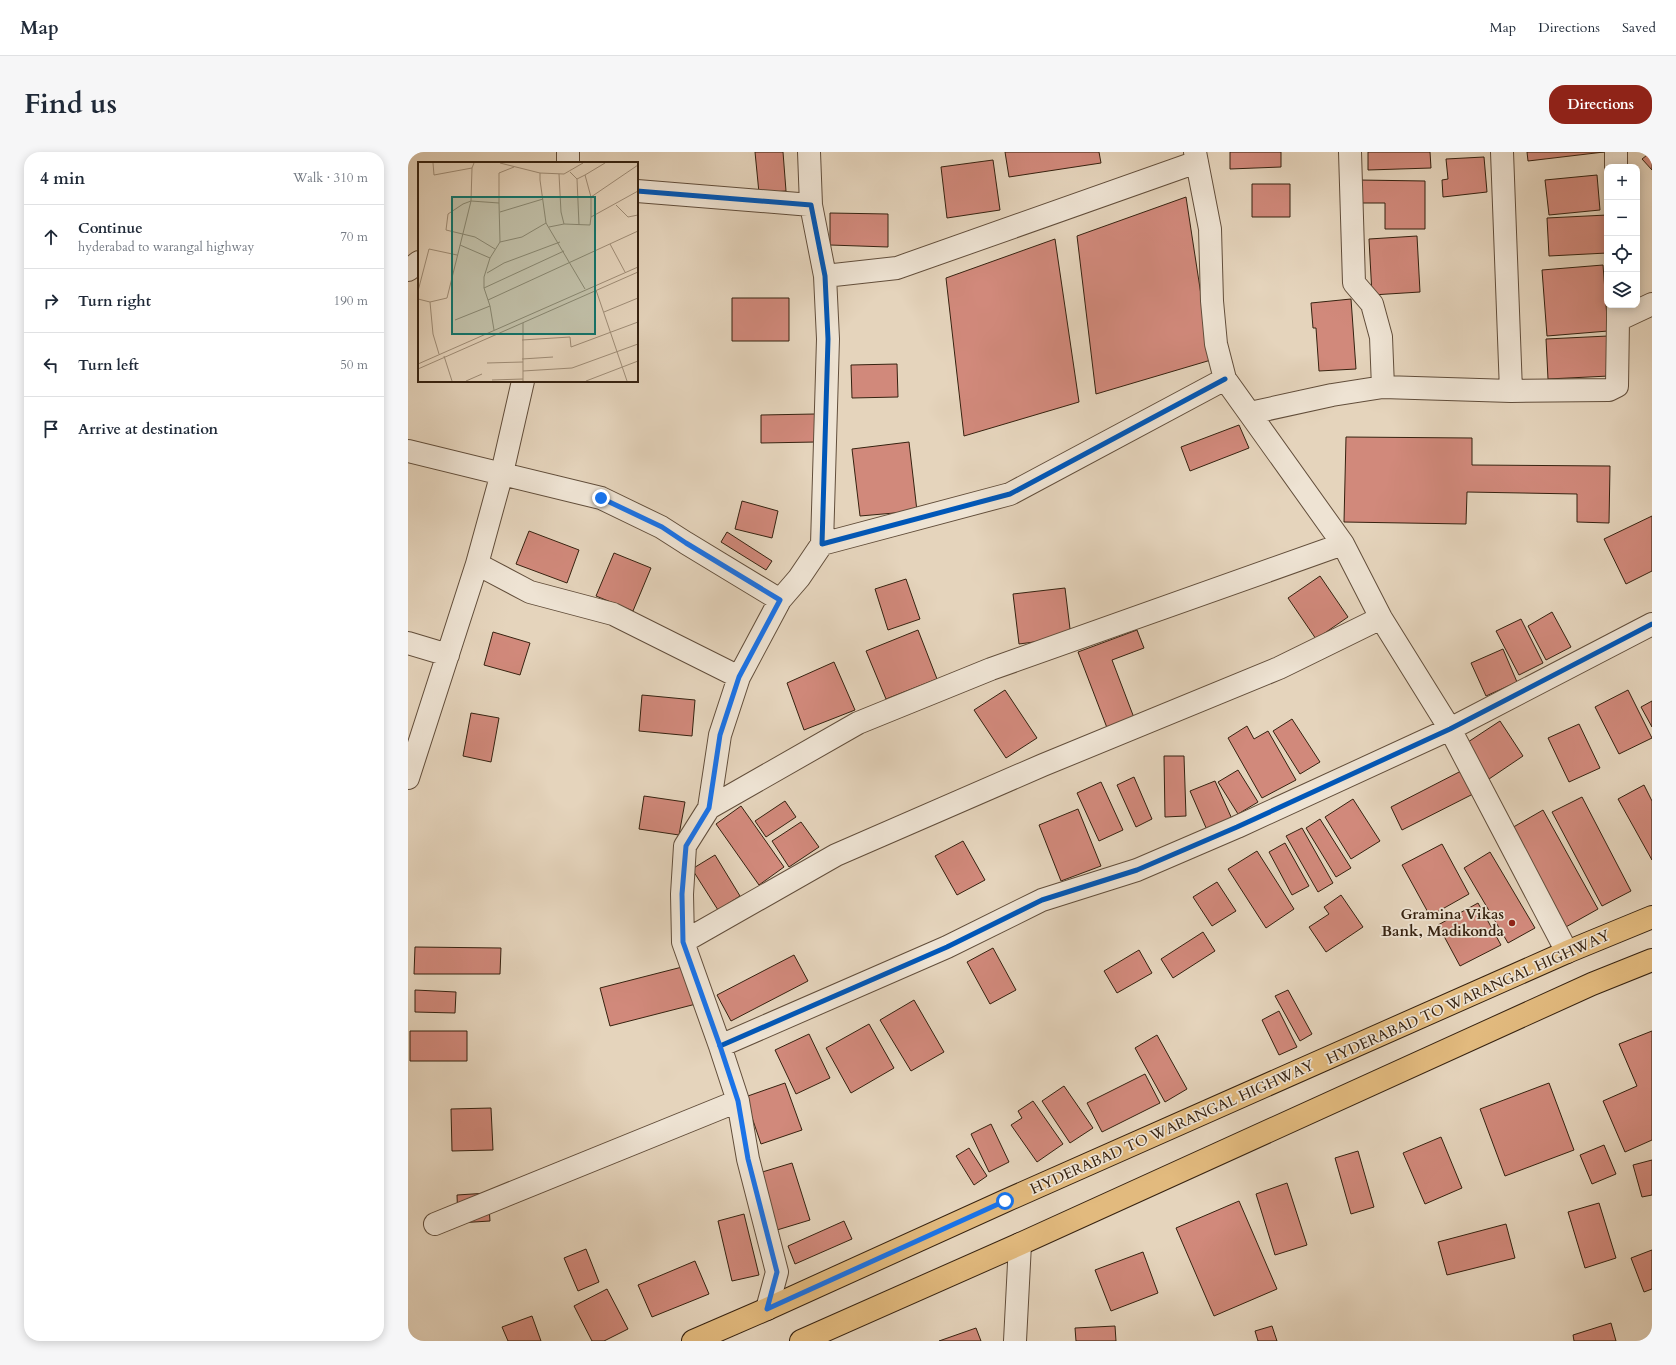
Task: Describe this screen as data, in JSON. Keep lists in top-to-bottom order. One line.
{"streets":{"main road":["HYDERABAD TO WARANGAL HIGHWAY"]},"places":["Gramina Vikas Bank, Madikonda"],"page":{"header":"Map","nav":["Map","Directions","Saved"],"title":"Find us","buttons":"Directions","heading":["4 min","Walk · 310 m"],"map_buttons":["+","−"],"list":[["Continue","hyderabad to warangal highway","70 m"],["Turn right","190 m"],["Turn left","50 m"],"Arrive at destination"]}}
